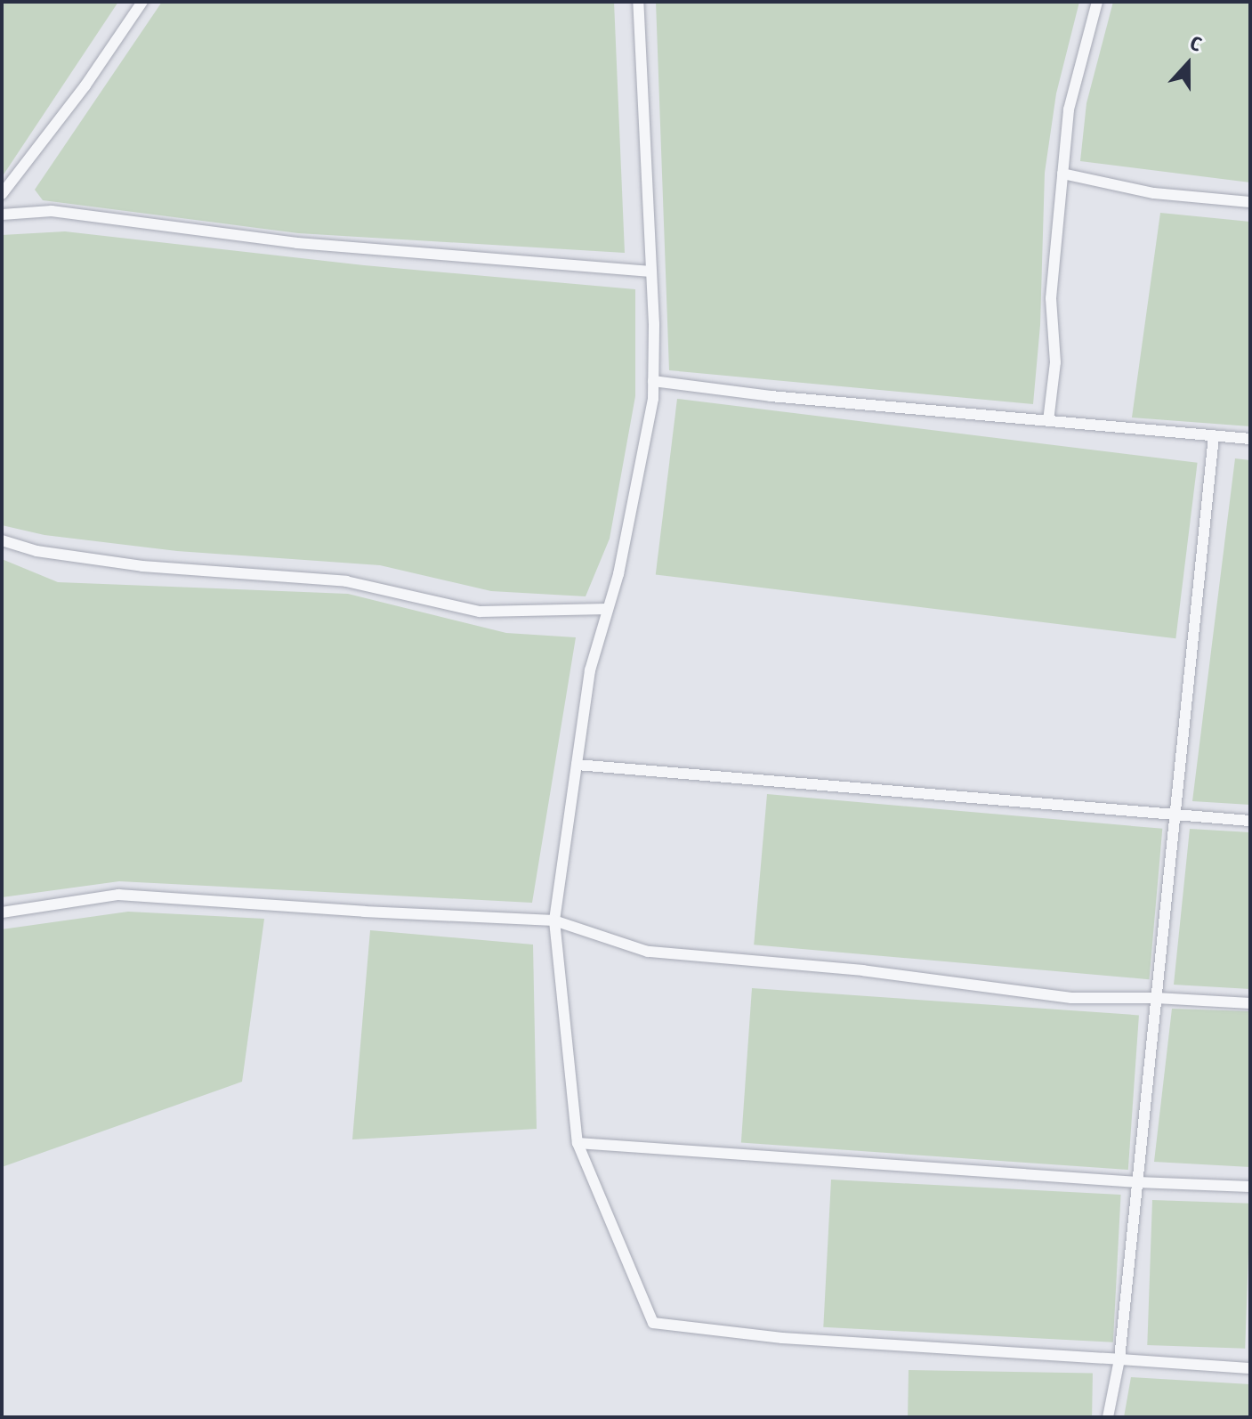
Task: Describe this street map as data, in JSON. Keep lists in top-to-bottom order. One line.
{"north":"top"}
